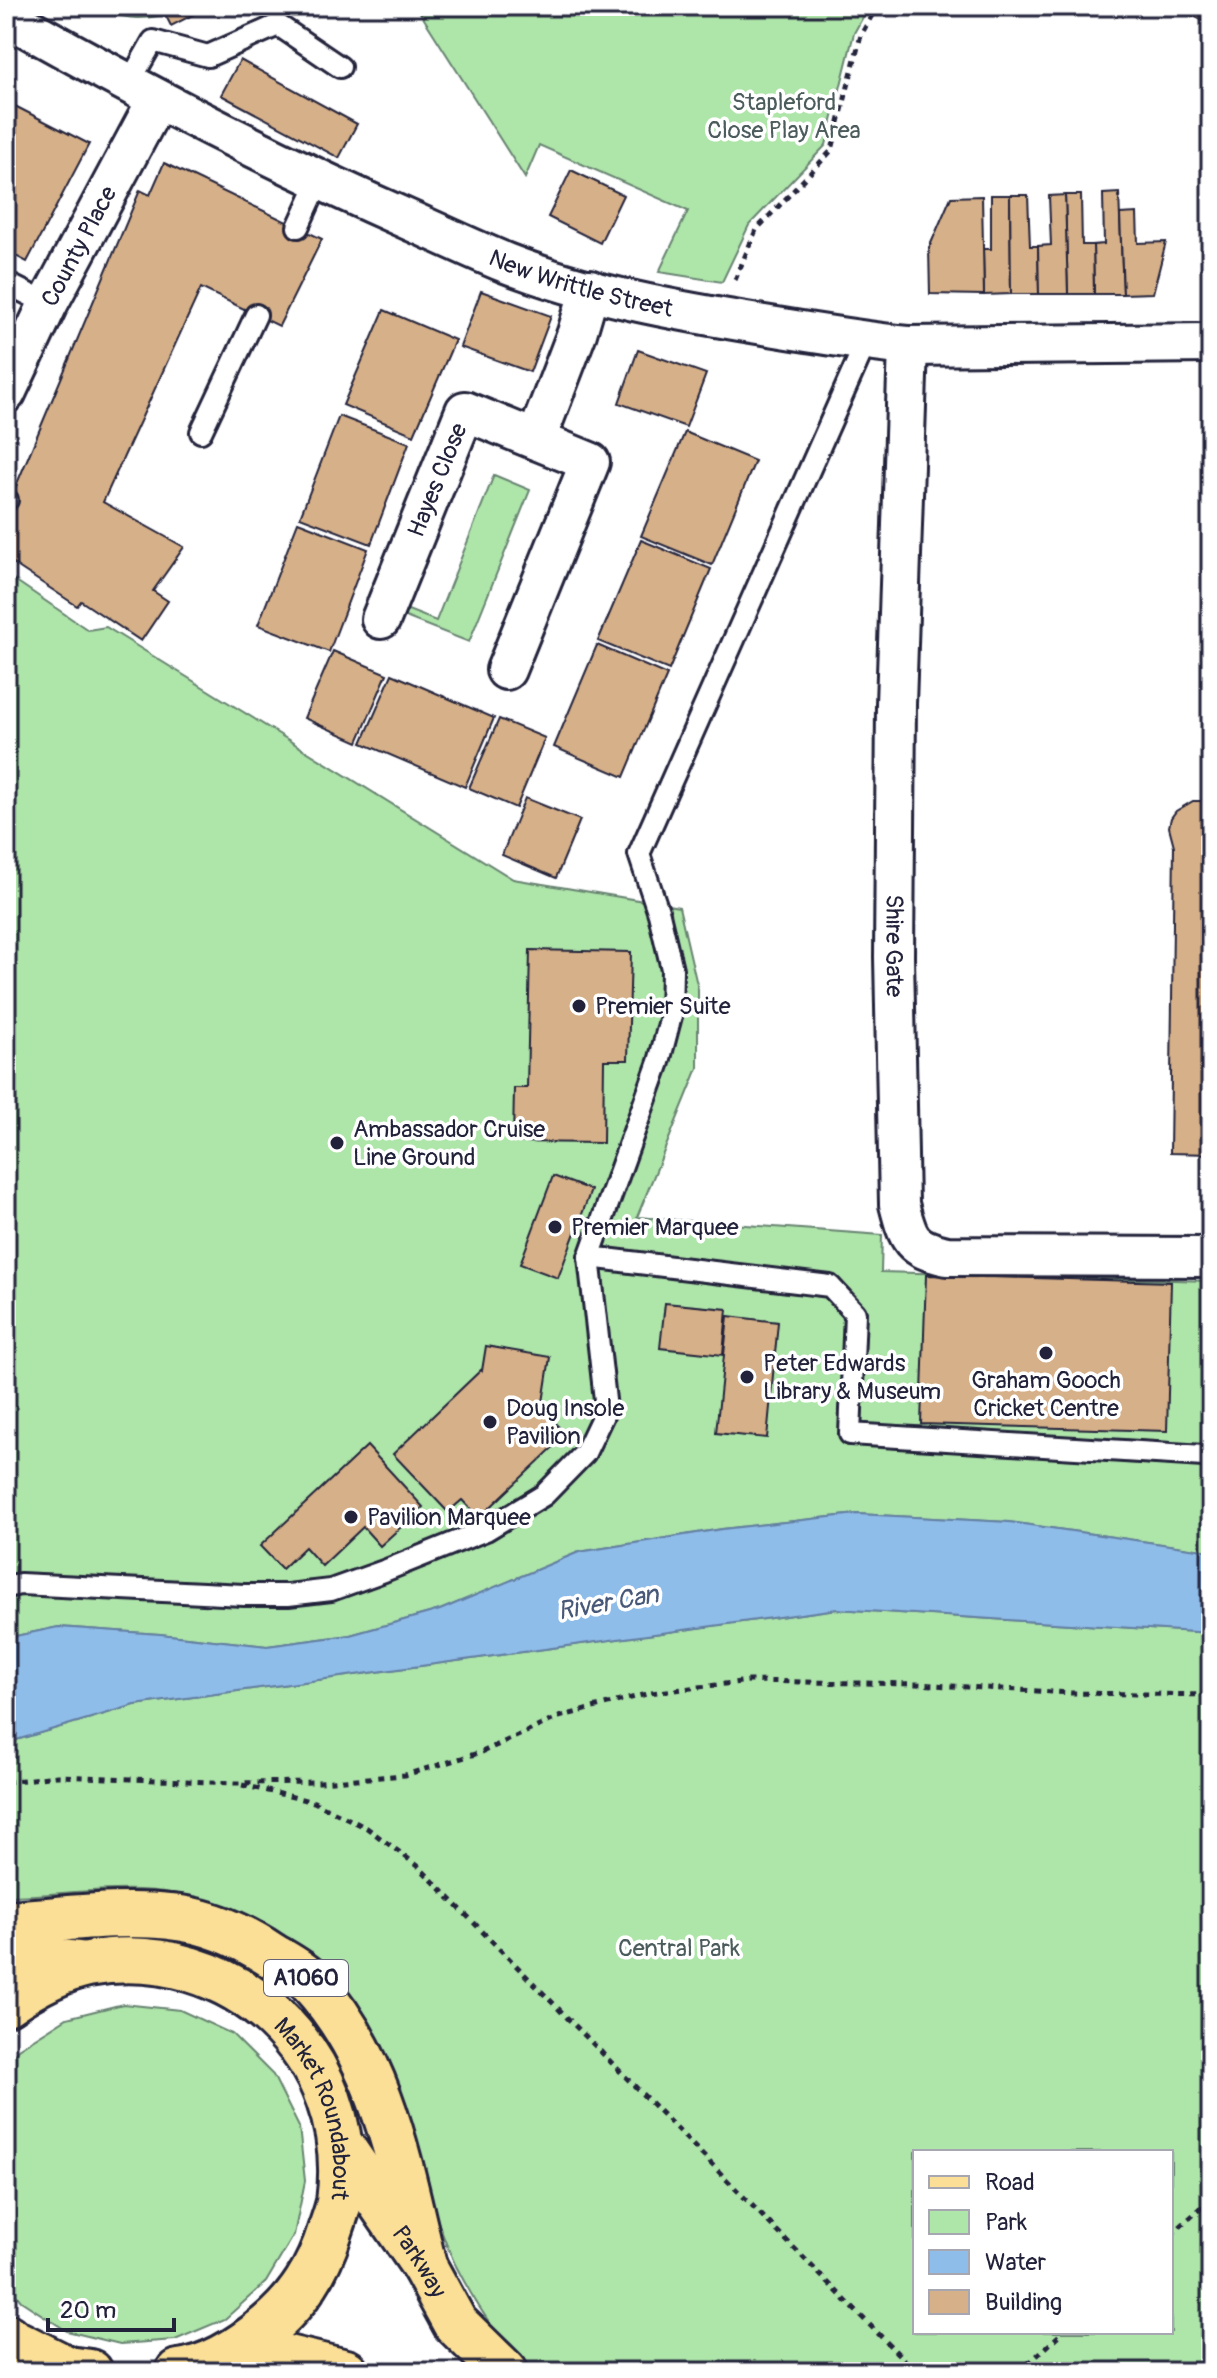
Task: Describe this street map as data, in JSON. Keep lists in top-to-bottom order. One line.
{"streets":{"main road":["A1060","Market Roundabout","Parkway"],"street":["County Place","New Writtle Street","Hayes Close","Shire Gate"]},"crossings":[["County Place","New Writtle Street"],["New Writtle Street","Shire Gate"],["A1060","Market Roundabout"],["A1060","Parkway"],["Market Roundabout","Parkway"]],"water":["River Can"],"parks":["Stapleford Close Play Area","Central Park"],"places":["Premier Suite","Ambassador Cruise Line Ground","Premier Marquee","Graham Gooch Cricket Centre","Peter Edwards Library & Museum","Doug Insole Pavilion","Pavilion Marquee"],"legend":["Road","Park","Water","Building"],"scale_bar":"20 m"}
